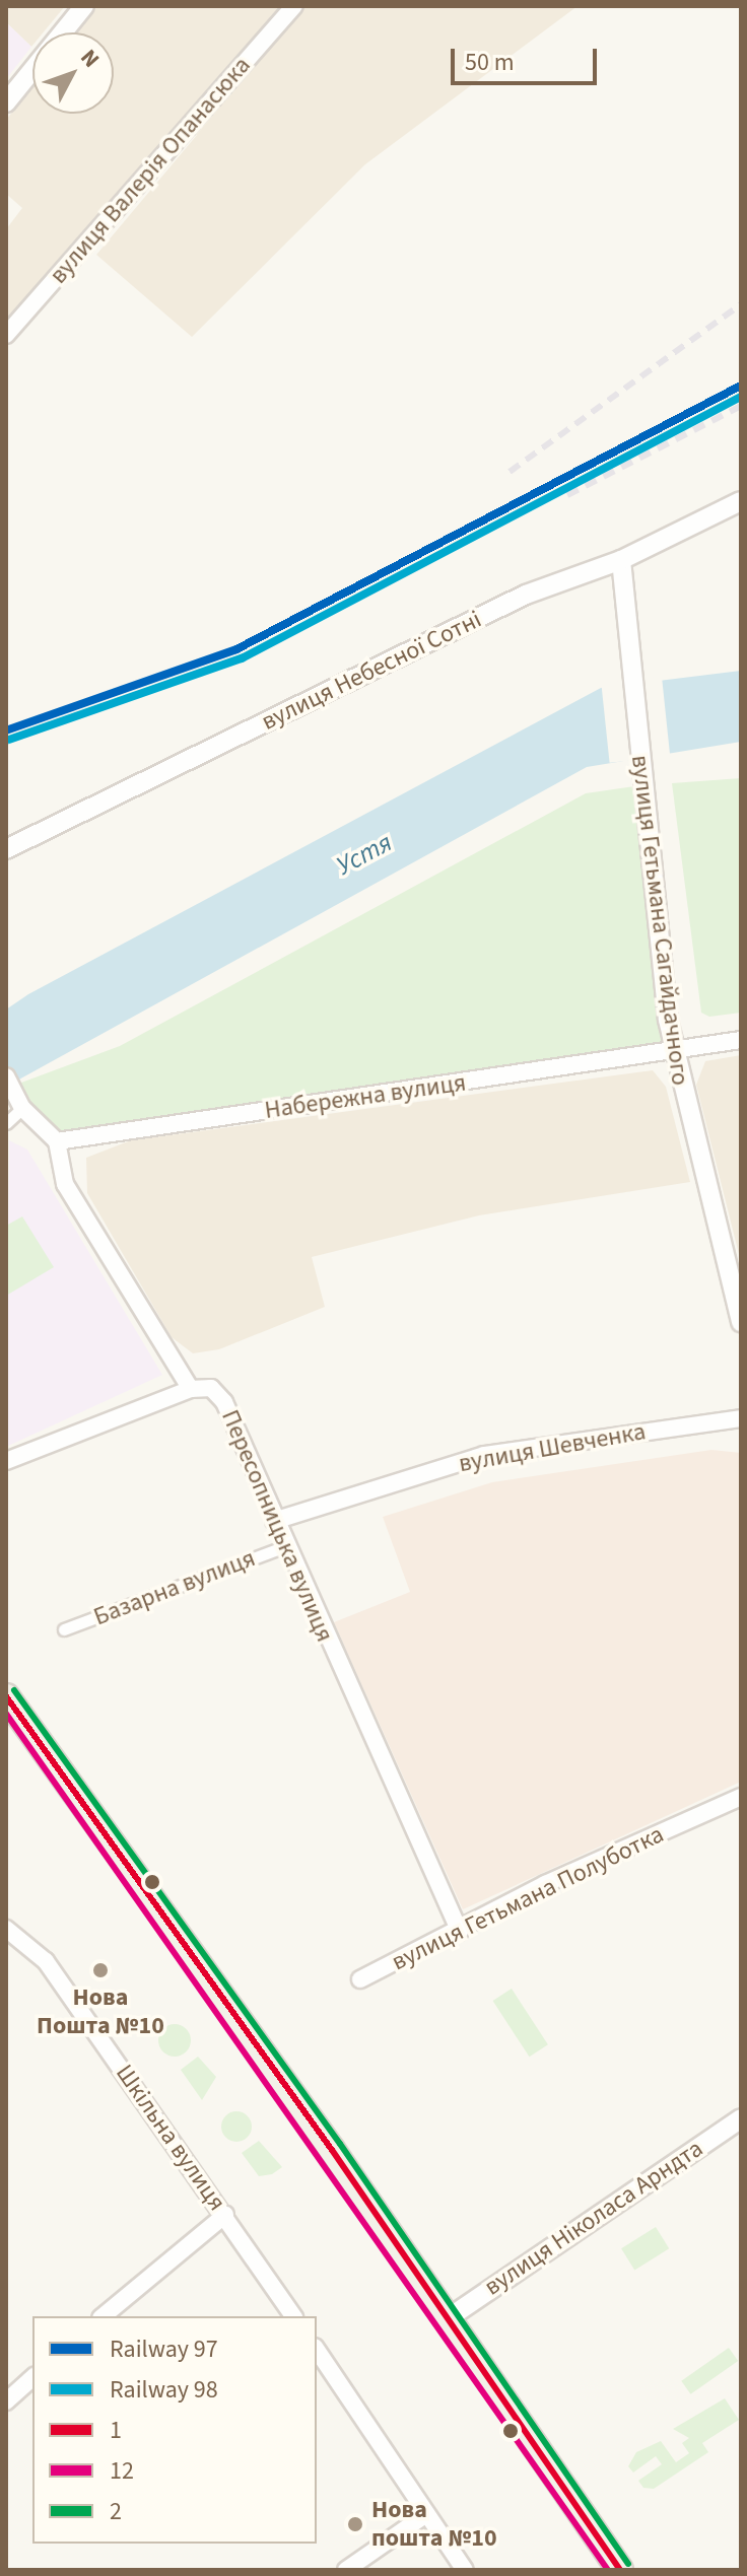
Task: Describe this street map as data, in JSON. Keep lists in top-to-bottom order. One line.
{"streets":{"street":["вулиця Валерія Опанасюка","вулиця Небесної Сотні","вулиця Гетьмана Сагайдачного","Набережна вулиця","вулиця Шевченка","Пересопницька вулиця","Базарна вулиця","вулиця Гетьмана Полуботка","Шкільна вулиця","вулиця Ніколаса Арндта"]},"crossings":[["вулиця Небесної Сотні","вулиця Гетьмана Сагайдачного"],["вулиця Гетьмана Сагайдачного","Набережна вулиця"],["вулиця Шевченка","Пересопницька вулиця"],["Пересопницька вулиця","Базарна вулиця"],["Пересопницька вулиця","вулиця Гетьмана Полуботка"]],"water":["Устя"],"places":["Нова Пошта №10","Нова пошта №10"],"lines":["rail line 97","rail line 98","transit line 2","transit line 1","transit line 12"],"legend":["Railway 97","Railway 98","1","12","2"],"scale_bar":"50 m","north":"top right"}
